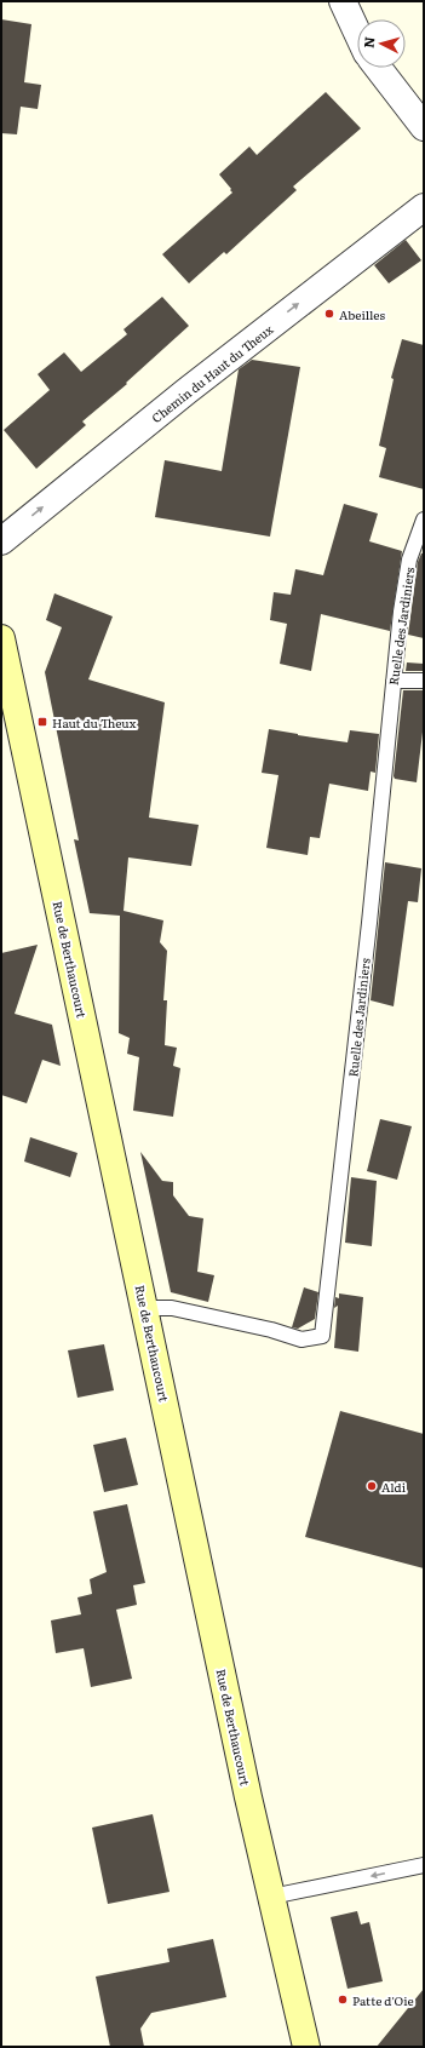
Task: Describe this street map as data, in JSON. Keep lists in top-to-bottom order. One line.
{"streets":{"main road":["Rue de Berthaucourt"],"street":["Chemin du Haut du Theux"],"lane":["Ruelle des Jardiniers"]},"crossings":[["Ruelle des Jardiniers","Rue de Berthaucourt"]],"one_way":["Chemin du Haut du Theux"],"places":{"other":["Abeilles","Aldi","Patte d'Oie"],"transit":["Haut du Theux"]},"north":"left"}
